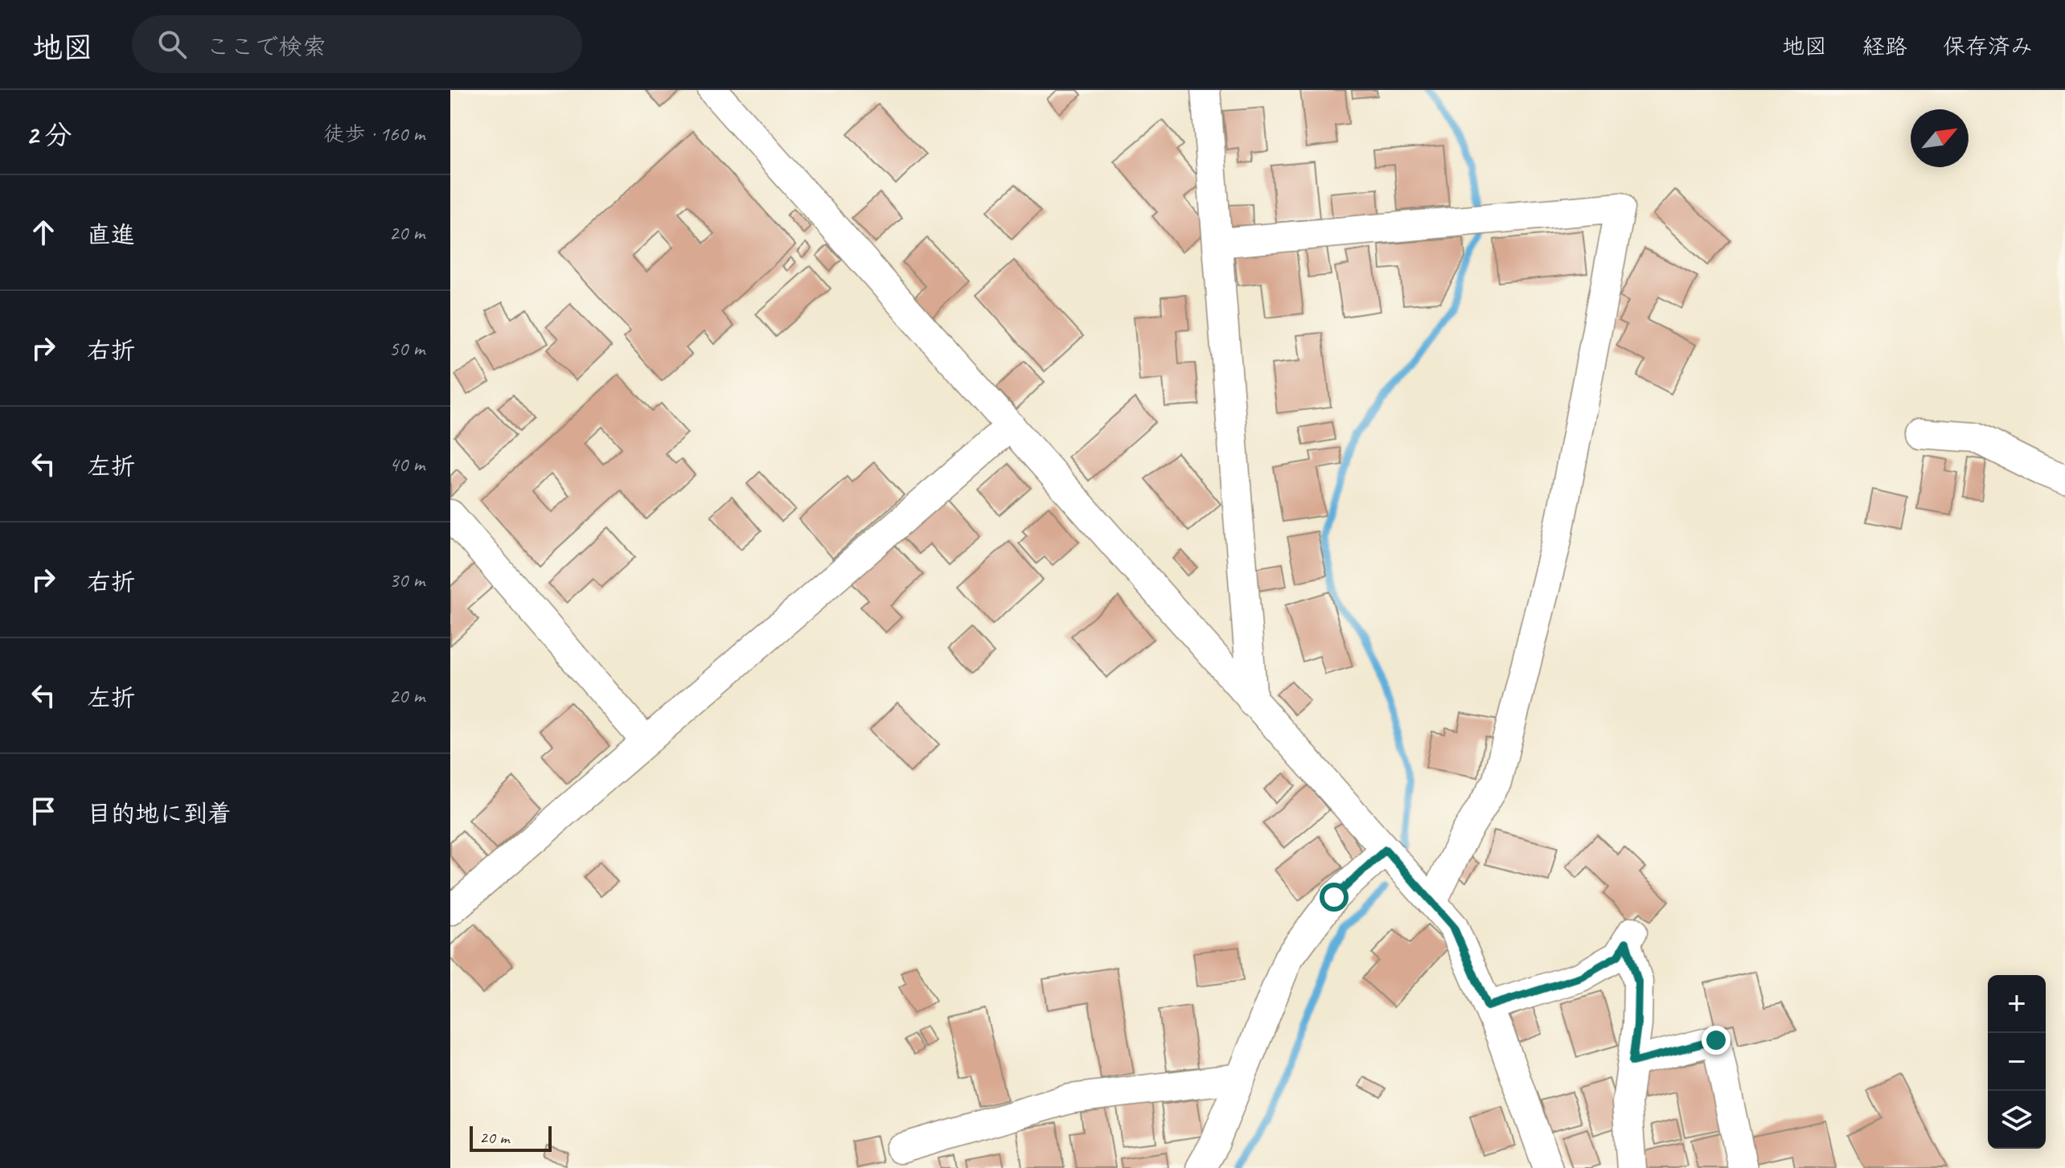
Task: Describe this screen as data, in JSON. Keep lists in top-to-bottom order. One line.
{"scale_bar":"20 m","north":"top right","page":{"header":"地図","search":"ここで検索","nav":["地図","経路","保存済み"],"heading":["2 分","徒歩 · 160 m"],"list":[["直進","20 m"],["右折","50 m"],["左折","40 m"],["右折","30 m"],["左折","20 m"],"目的地に到着"],"map_buttons":["+","−"],"scale":"20 m"}}
